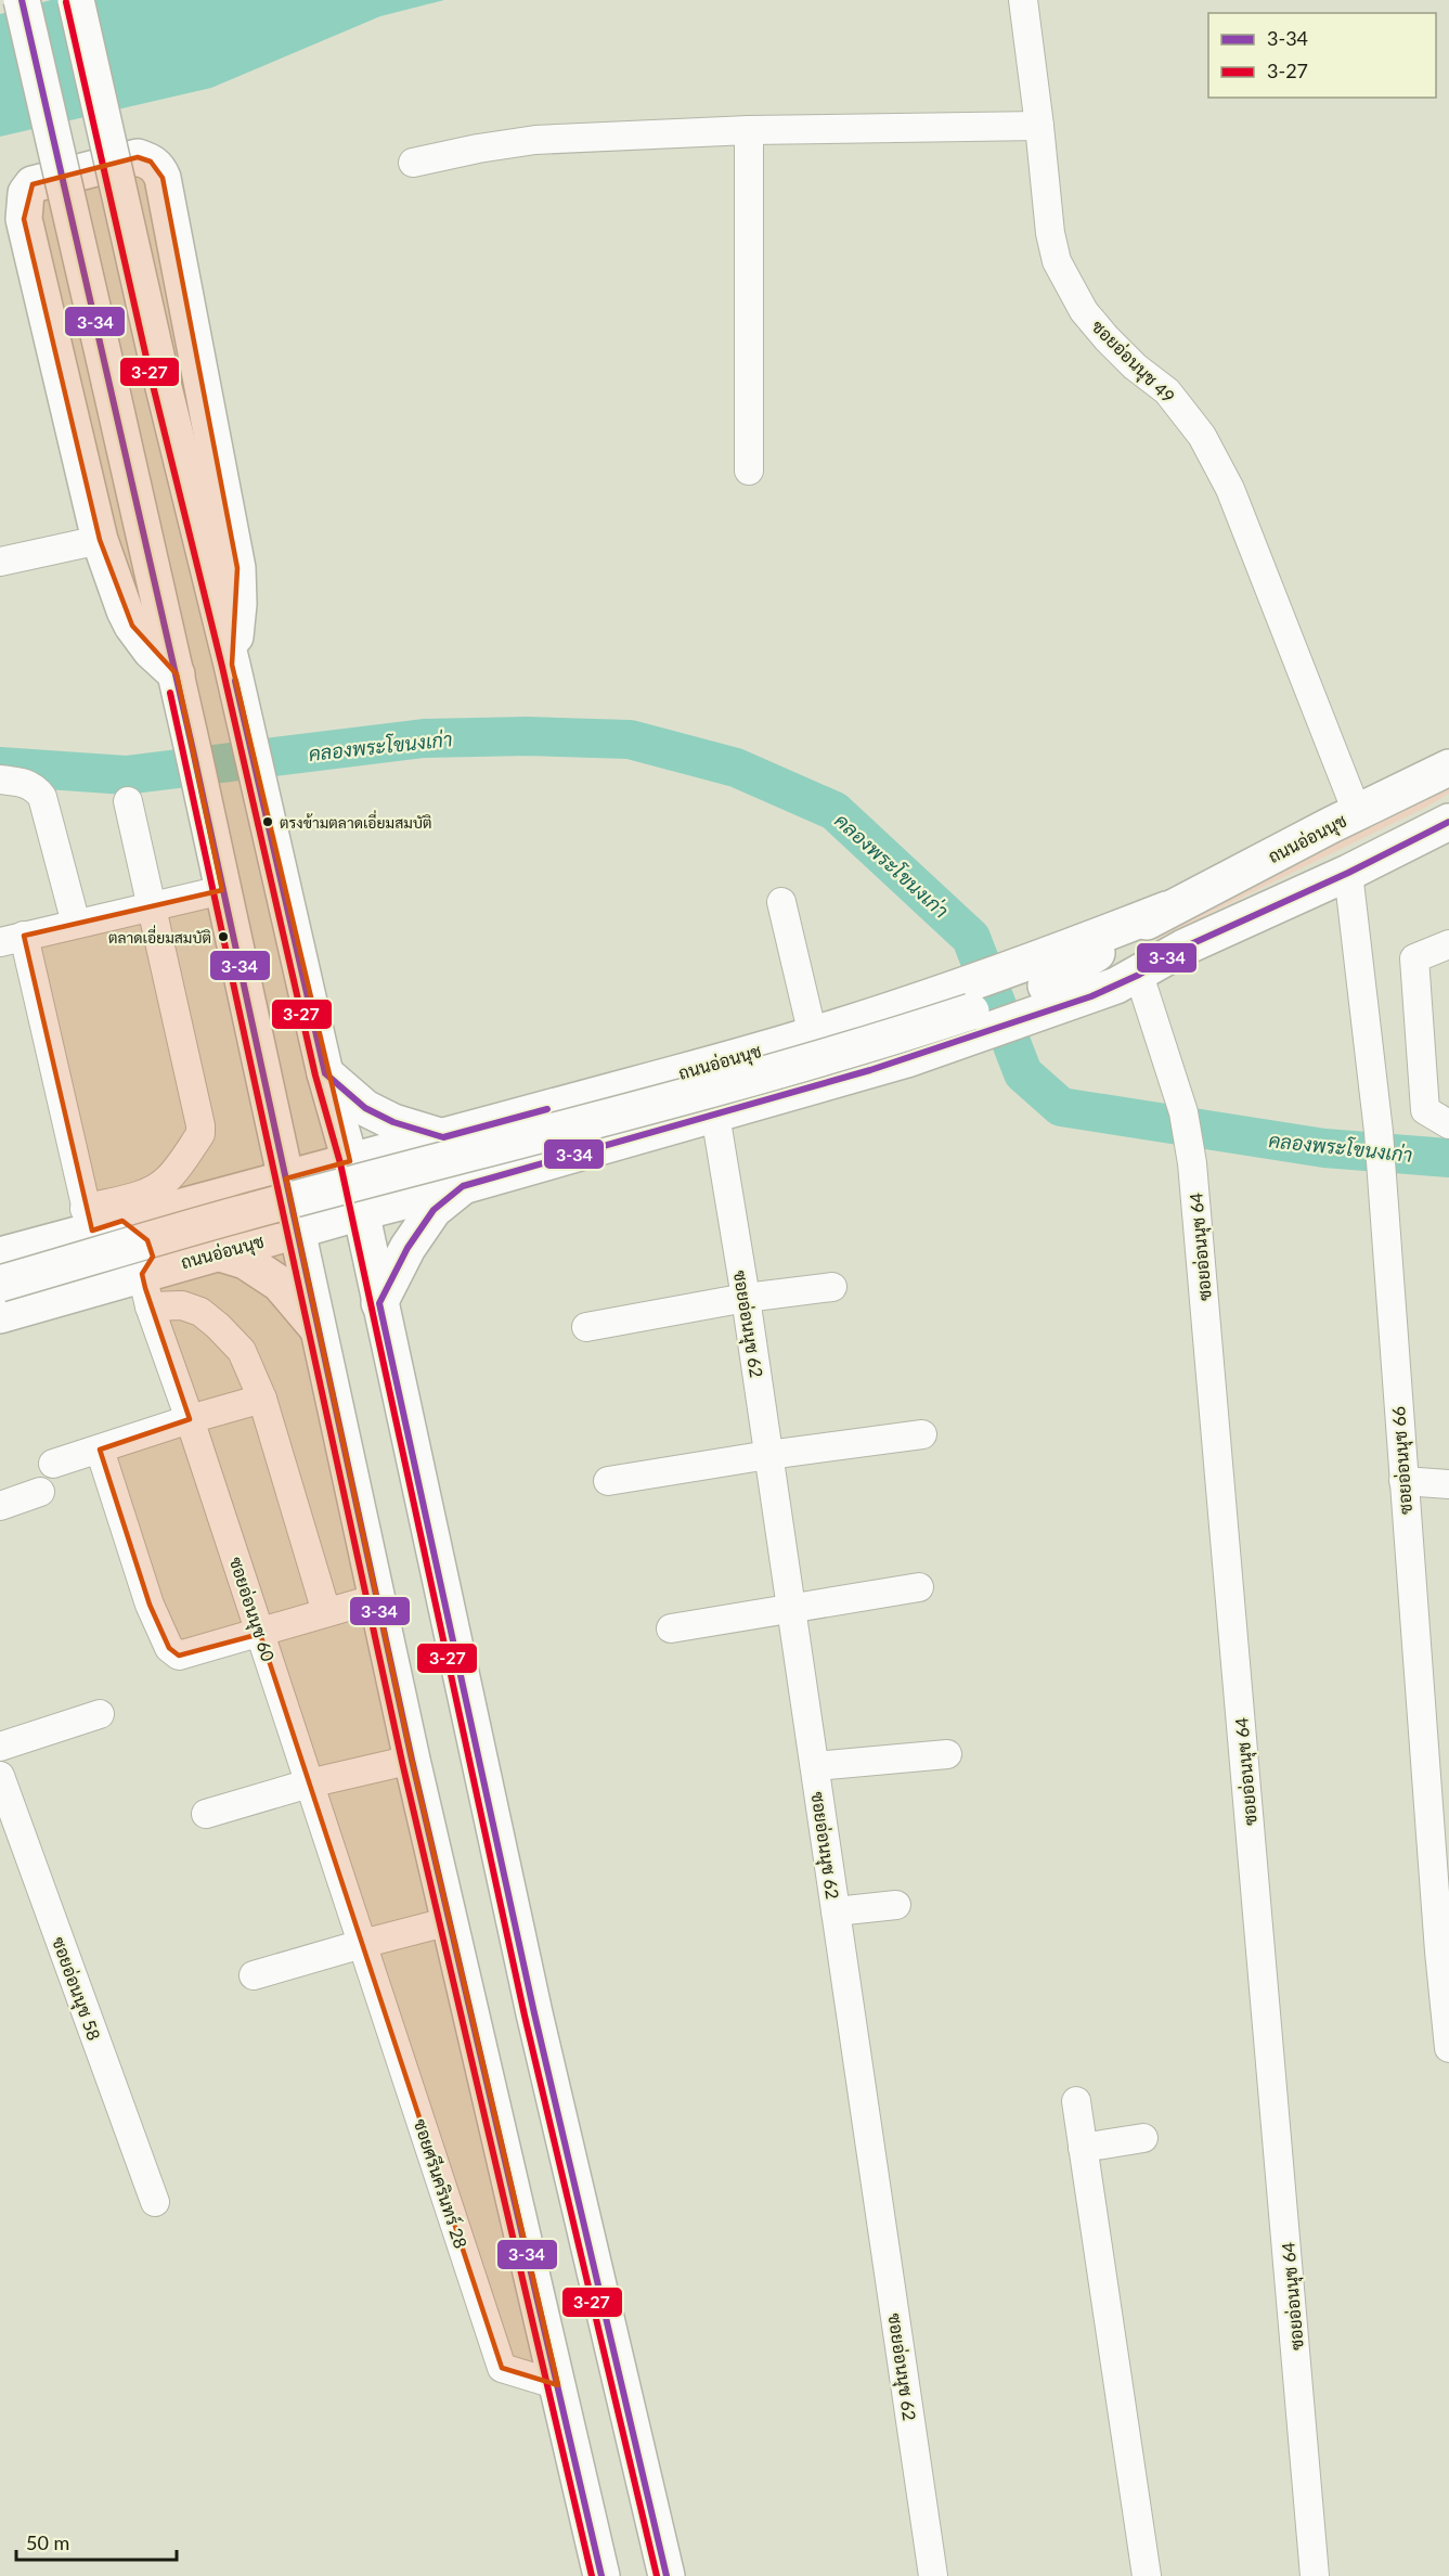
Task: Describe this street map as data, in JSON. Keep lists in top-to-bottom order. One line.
{"streets":{"main road":["ถนนอ่อนนุช"],"street":["ซอยอ่อนนุช 49","ซอยอ่อนนุช 64","ซอยอ่อนนุช 62","ซอยอ่อนนุช 66","ซอยอ่อนนุช 60","ซอยอ่อนนุช 58","ซอยศรีนครินทร์ 28"]},"crossings":[["ซอยอ่อนนุช 49","ถนนอ่อนนุช"],["ถนนอ่อนนุช","ซอยอ่อนนุช 64"],["ถนนอ่อนนุช","ซอยอ่อนนุช 62"],["ถนนอ่อนนุช","ซอยอ่อนนุช 66"],["ถนนอ่อนนุช","ซอยอ่อนนุช 60"],["ซอยอ่อนนุช 60","ซอยศรีนครินทร์ 28"]],"water":["คลองพระโขนงเก่า"],"places":["ตรงข้ามตลาดเอี่ยมสมบัติ","ตลาดเอี่ยมสมบัติ"],"lines":["transit line 3-34","transit line 3-27"],"legend":["3-34","3-27"],"scale_bar":"50 m"}
